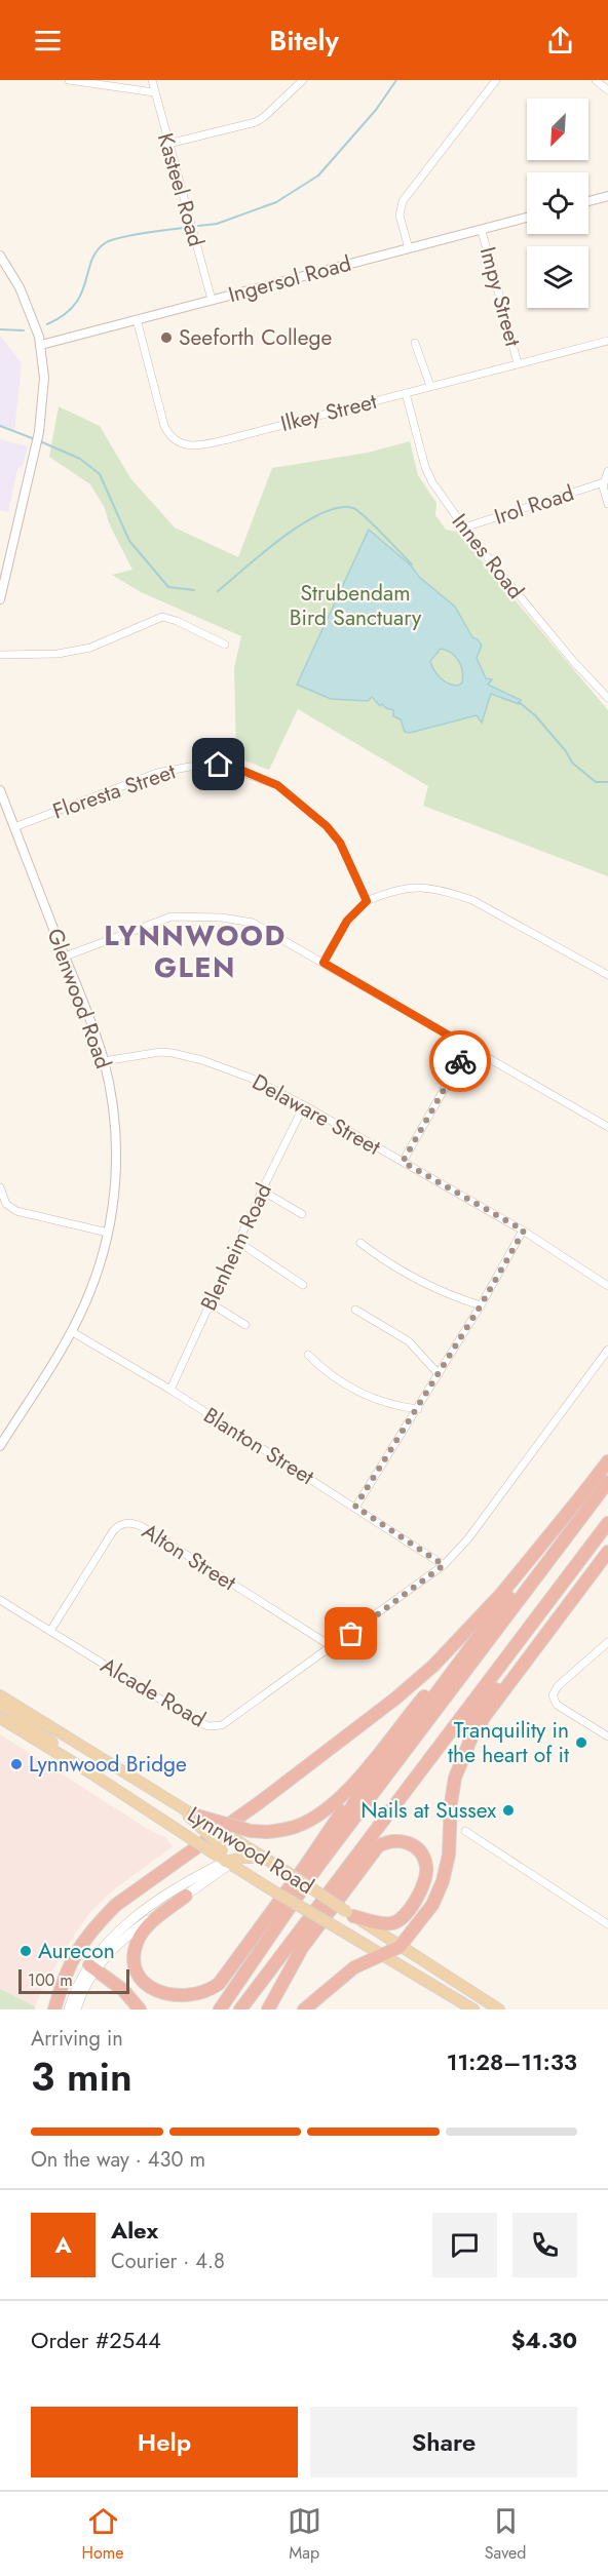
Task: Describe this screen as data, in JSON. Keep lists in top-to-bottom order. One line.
{"streets":{"main road":["Lynnwood Road"],"street":["Kasteel Road","Ingersol Road","Impy Street","Ilkey Street","Irol Road","Innes Road","Floresta Street","Glenwood Road","Delaware Street","Blenheim Road","Blanton Street","Alton Street","Alcade Road"]},"crossings":[["Kasteel Road","Ingersol Road"],["Ingersol Road","Impy Street"],["Ingersol Road","Ilkey Street"],["Impy Street","Ilkey Street"],["Ilkey Street","Innes Road"],["Irol Road","Innes Road"],["Floresta Street","Glenwood Road"],["Glenwood Road","Delaware Street"],["Glenwood Road","Blanton Street"],["Delaware Street","Blenheim Road"],["Blenheim Road","Blanton Street"],["Blanton Street","Alcade Road"],["Alton Street","Alcade Road"]],"districts":["LYNNWOOD GLEN"],"parks":["Strubendam Bird Sanctuary"],"places":["Seeforth College","Tranquility in the heart of it","Lynnwood Bridge","Nails at Sussex","Aurecon"],"scale_bar":"100 m","north":"bottom left","page":{"header":"Bitely","scale":"100 m","heading":["3 min","Arriving in","11:28–11:33"],"panel":["Alex","Courier · 4.8","Order #2544","$4.30"],"bar":"On the way · 430 m","round":"A","buttons":["Help","Share"],"tabs":["Home","Map","Saved"]}}
